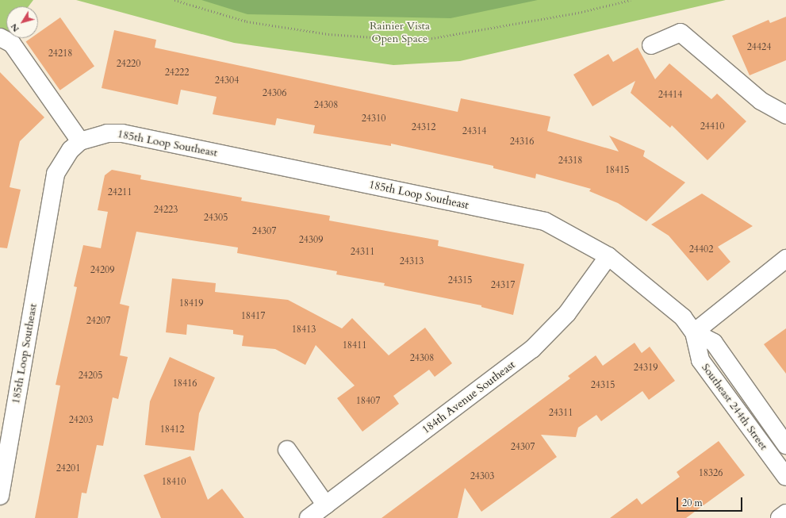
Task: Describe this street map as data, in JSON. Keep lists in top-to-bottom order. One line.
{"streets":{"street":["185th Loop Southeast","184th Avenue Southeast","Southeast 244th Street"]},"crossings":[["185th Loop Southeast","184th Avenue Southeast"],["185th Loop Southeast","Southeast 244th Street"],["184th Avenue Southeast","Southeast 244th Street"]],"parks":["Rainier Vista Open Space"],"house_numbers":["24424","24218","24220","24222","24304","24306","24414","24308","24310","24410","24312","24314","24316","24318","18415","24211","24223","24305","24307","24309","24402","24311","24313","24209","24315","24317","18419","18417","24207","18413","18411","24308","24319","24205","18416","24315","18407","24311","24203","18412","24307","24201","18326","24303","18410"],"scale_bar":"20 m","north":"bottom left"}
